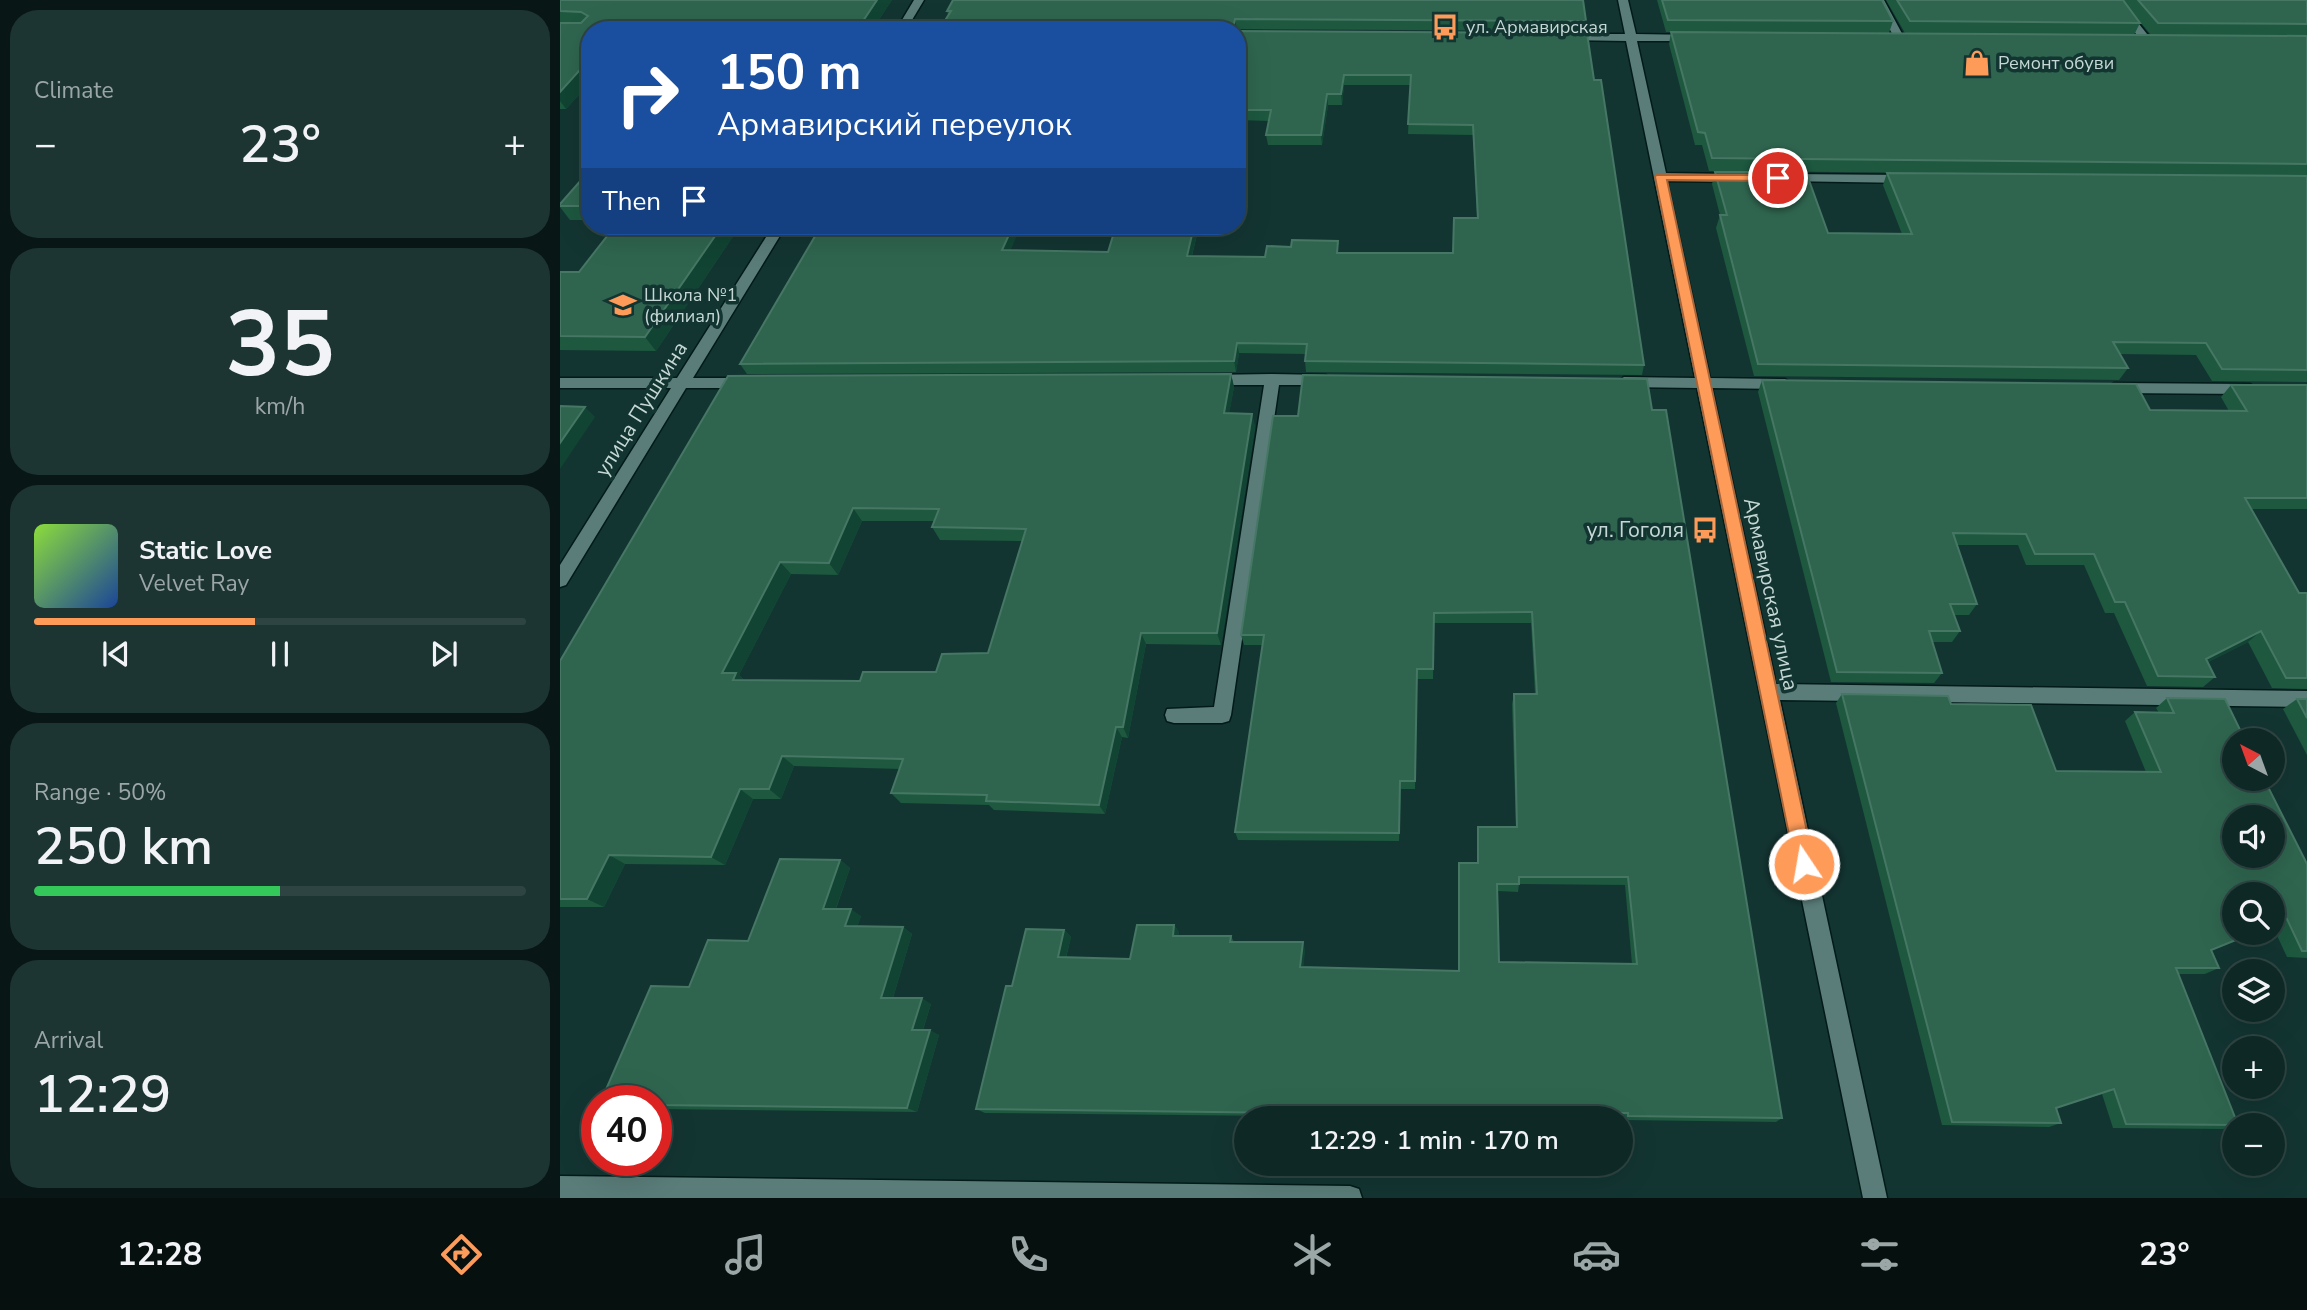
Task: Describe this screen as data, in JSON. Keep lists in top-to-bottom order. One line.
{"streets":{"street":["улица Пушкина","Армавирская улица"]},"places":{"bus stop":["ул. Армавирская","ул. Гоголя"],"shop":["Ремонт обуви"],"school or university":["Школа №1 (филиал)"]},"north":"top left","page":{"tile":["Climate",["35","km/h"],["Range · 50%","250 km"],["Arrival","12:29"]],"turn":["150 m","Армавирский переулок"],"heat":["−","23°","+"],"then":"Then","song":["Static Love","Velvet Ray"],"map_buttons":["+","−"],"limit":"40","trip":"12:29 · 1 min · 170 m","tabs":["12:28","23°"]}}
